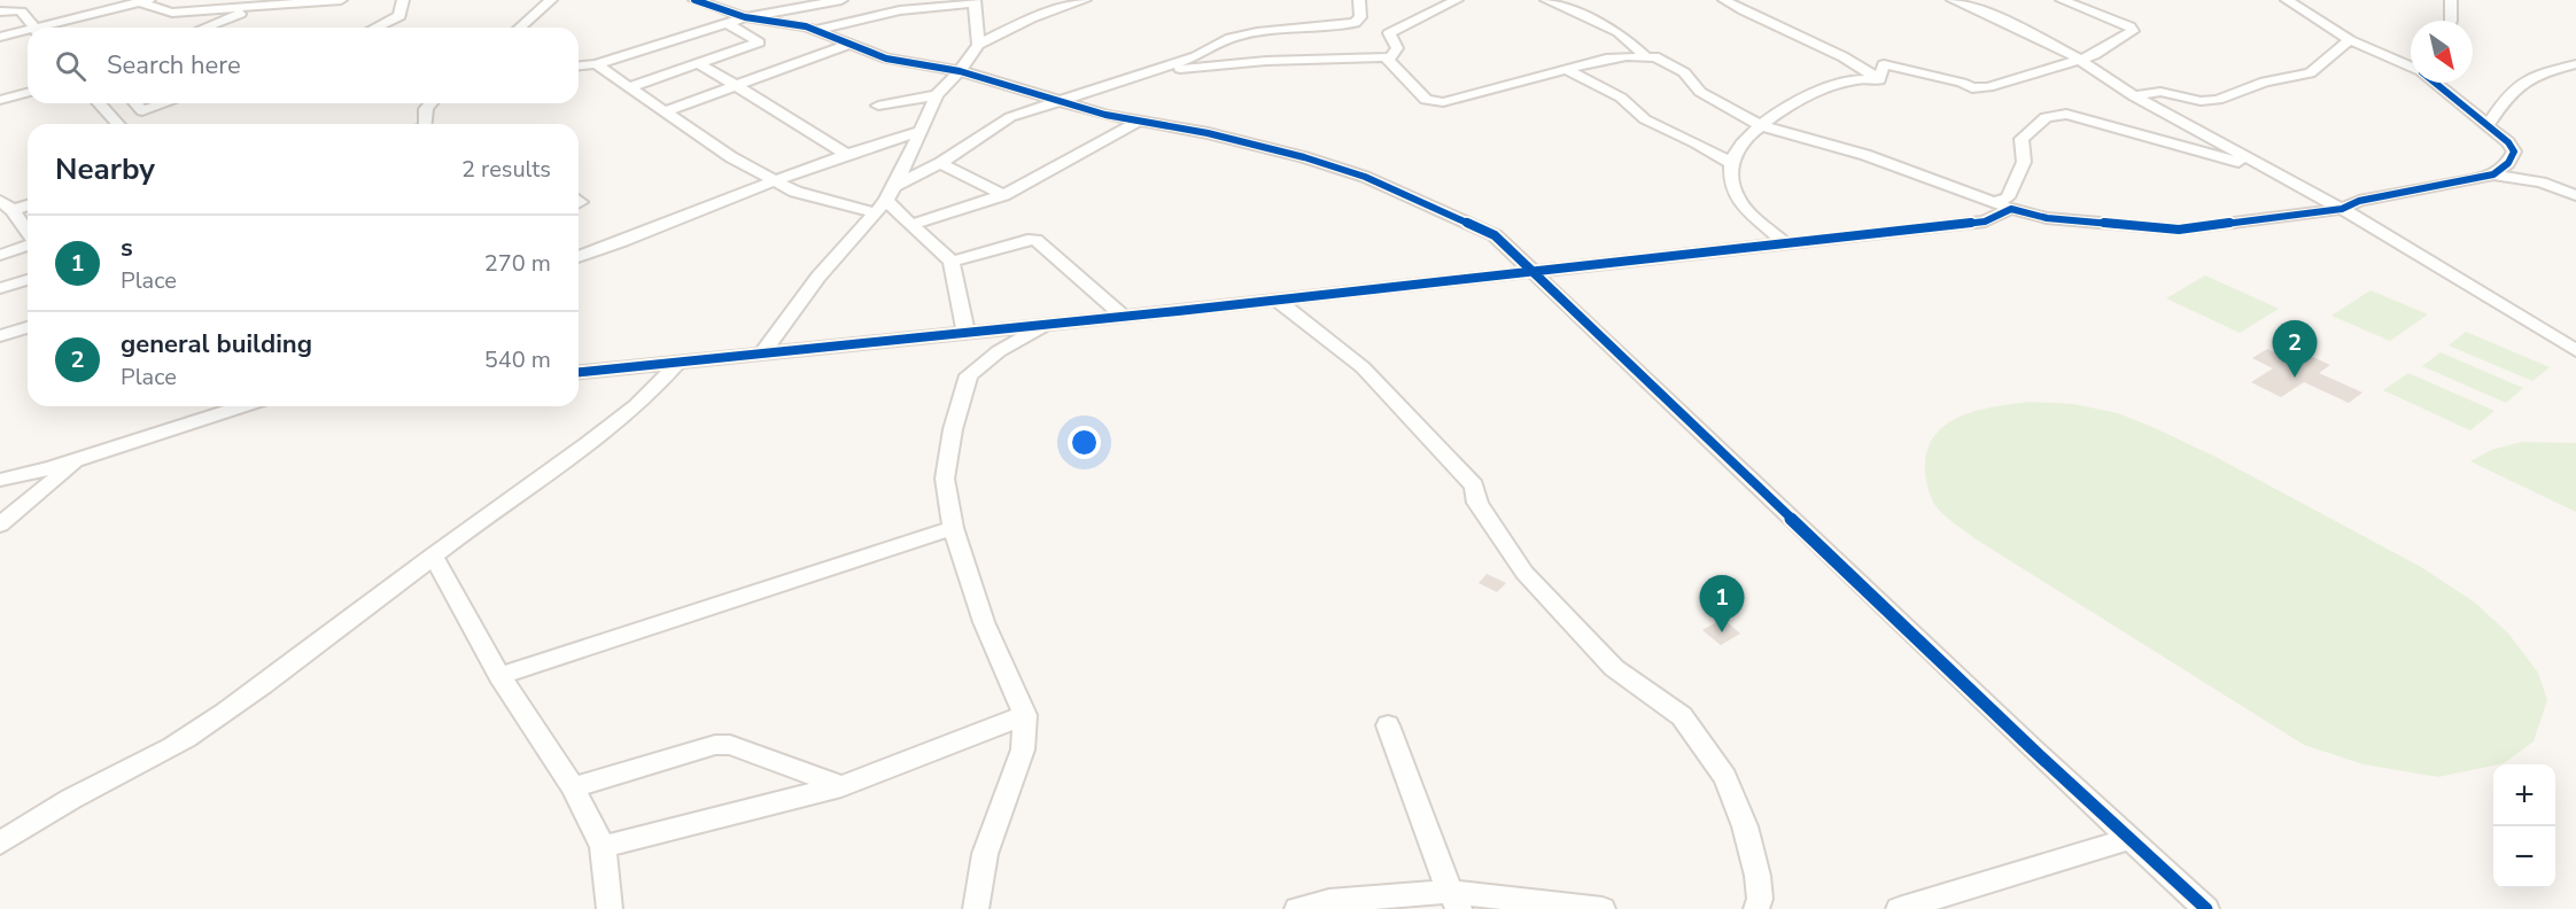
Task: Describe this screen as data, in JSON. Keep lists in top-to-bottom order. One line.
{"north":"bottom right","page":{"search":"Search here","heading":["Nearby","2 results"],"list":[{"mark":"1","name":"s","note":"Place","value":"270 m"},{"mark":"2","name":"general building","note":"Place","value":"540 m"}],"pins":["2","1"],"map_buttons":["+","−"]}}
